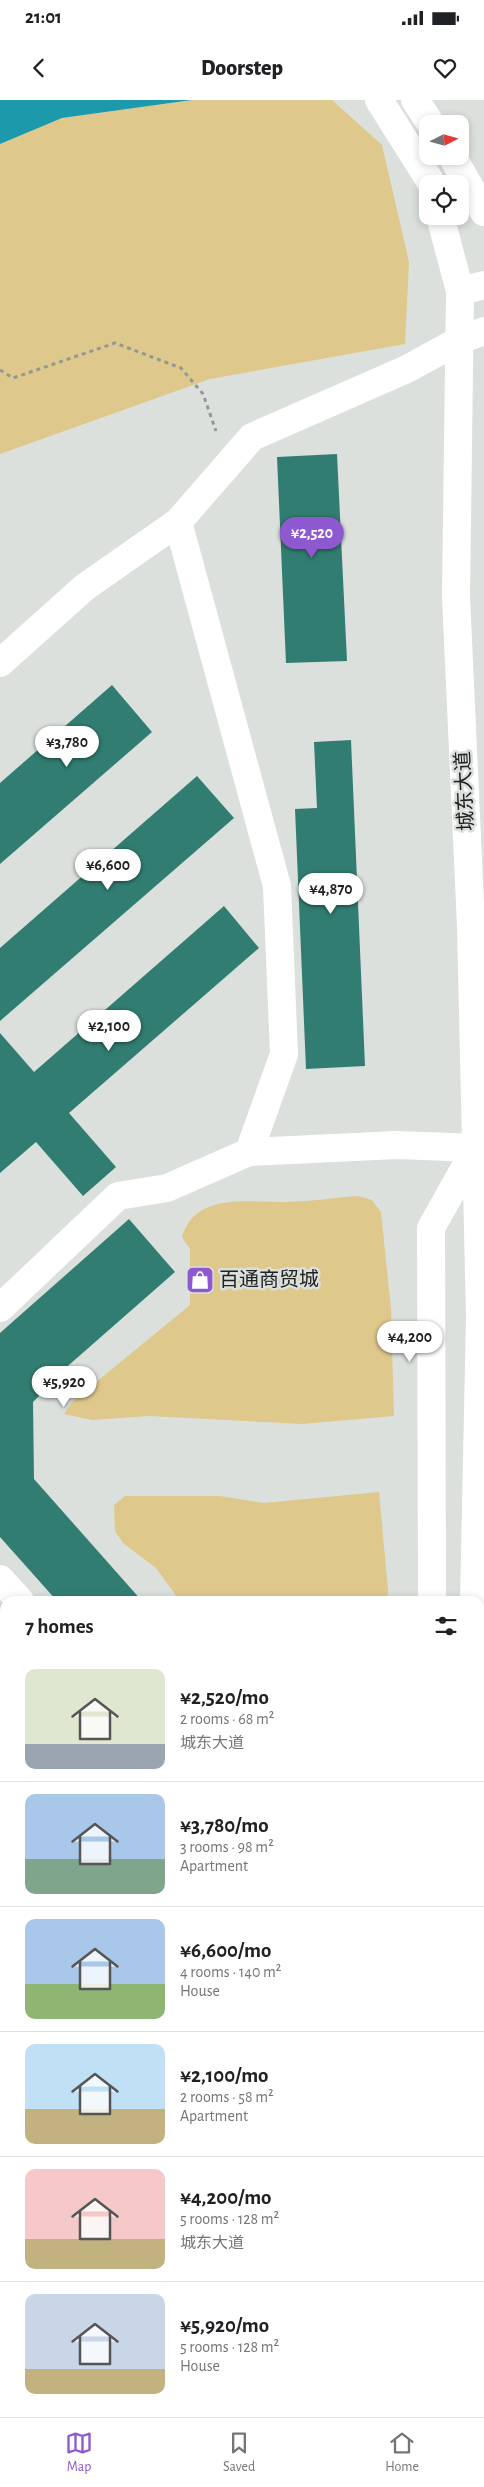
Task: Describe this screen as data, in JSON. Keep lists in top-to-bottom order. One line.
{"streets":{"main road":["城东大道"]},"places":{"shop":["百通商贸城"]},"north":"right","page":{"status":"21:01","header":"Doorstep","price":["¥2,520","¥3,780","¥6,600","¥4,870","¥2,100","¥4,200","¥5,920"],"heading":"7 homes","list":[{"name":"¥2,520/mo","note":"2 rooms · 68 m² · 城东大道"},{"name":"¥3,780/mo","note":"3 rooms · 98 m² · Apartment"},{"name":"¥6,600/mo","note":"4 rooms · 140 m² · House"},{"name":"¥2,100/mo","note":"2 rooms · 58 m² · Apartment"},{"name":"¥4,200/mo","note":"5 rooms · 128 m² · 城东大道"},{"name":"¥5,920/mo","note":"5 rooms · 128 m² · House"}],"tabs":["Map","Saved","Home"]}}
